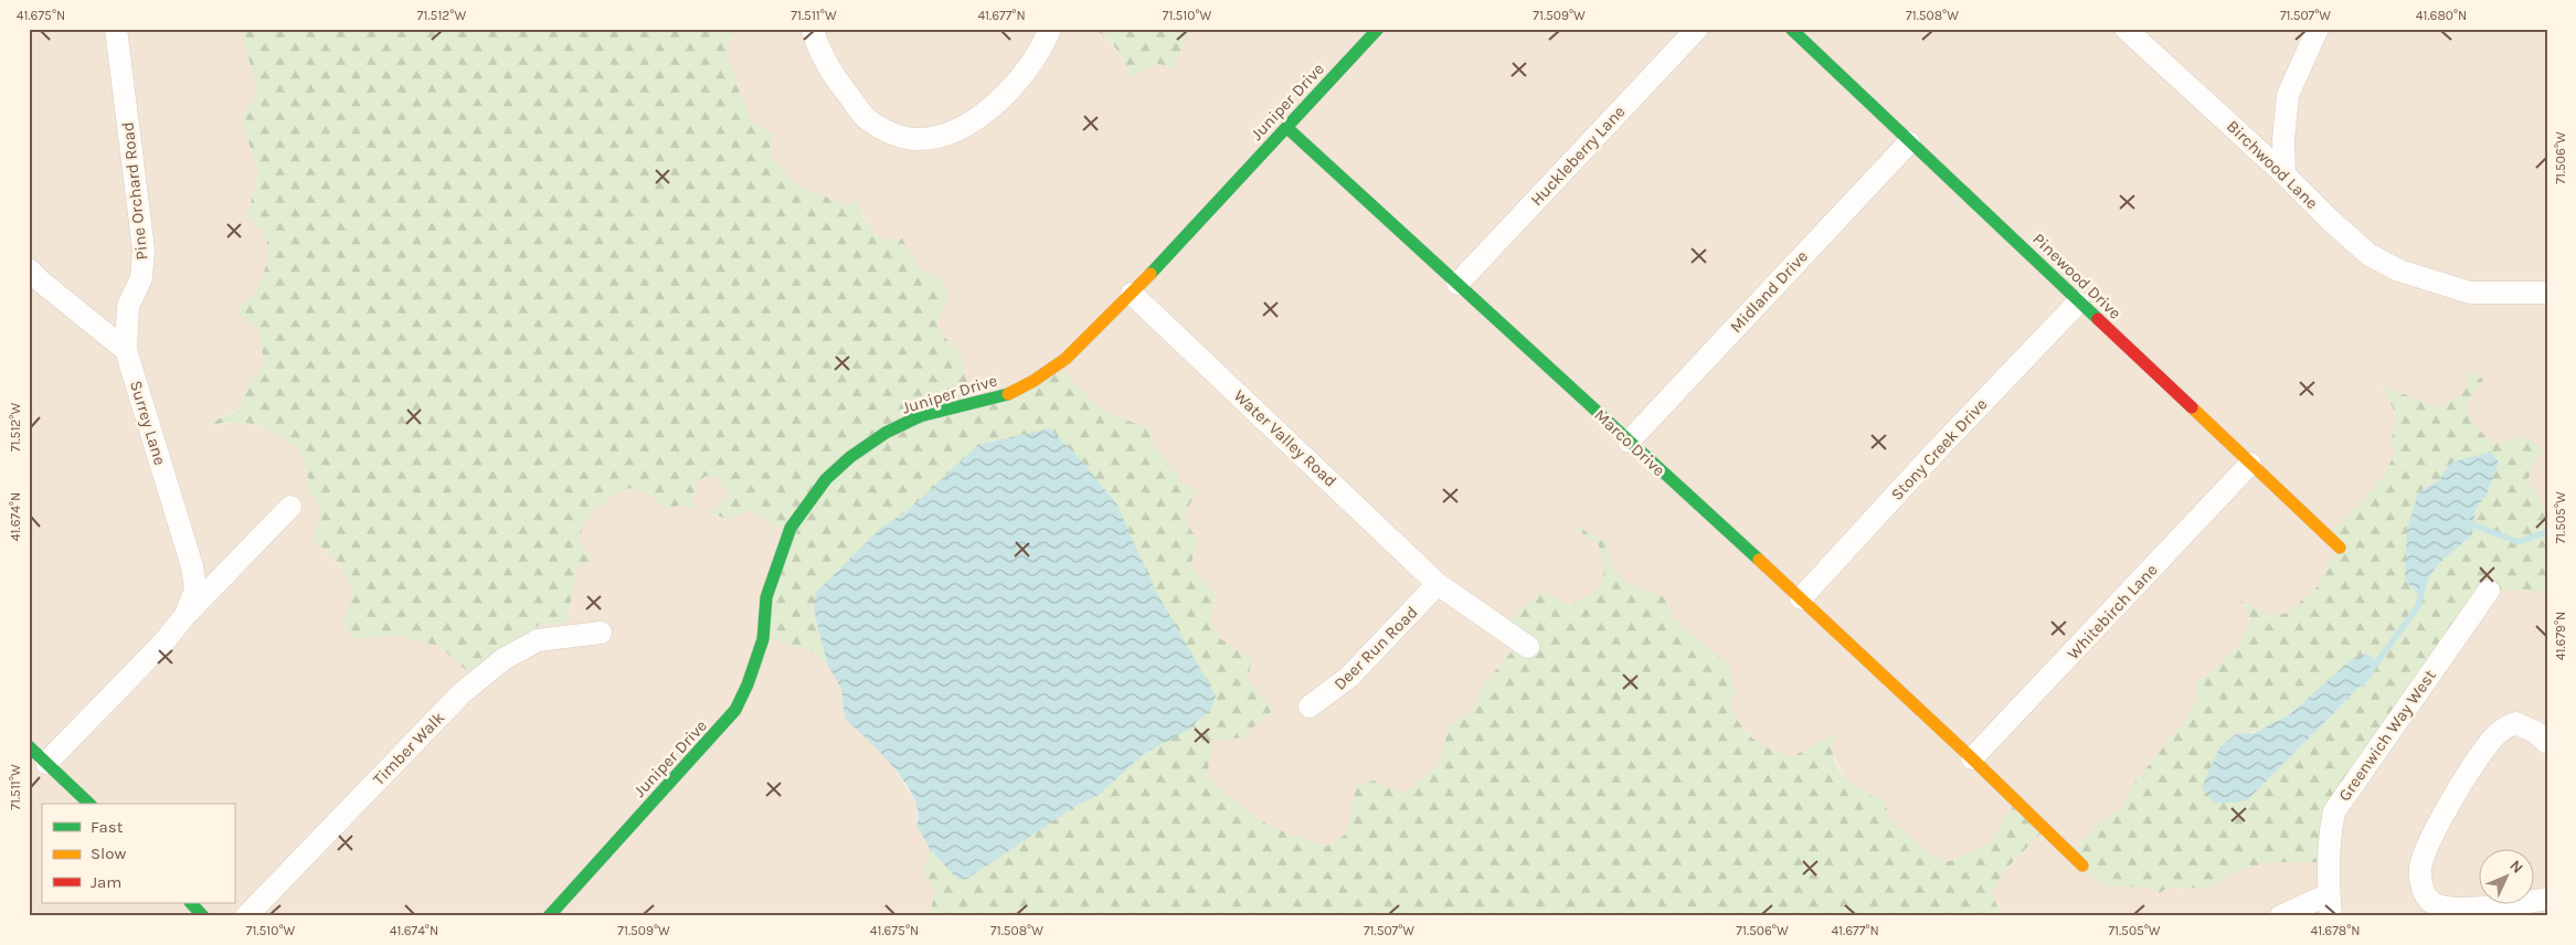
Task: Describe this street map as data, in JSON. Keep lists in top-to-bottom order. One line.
{"streets":{"street":["Juniper Drive","Huckleberry Lane","Birchwood Lane","Pine Orchard Road","Pinewood Drive","Midland Drive","Surrey Lane","Water Valley Road","Marco Drive","Stony Creek Drive","Whitebirch Lane","Deer Run Road","Greenwich Way West","Timber Walk"]},"crossings":[["Juniper Drive","Water Valley Road"],["Juniper Drive","Marco Drive"],["Huckleberry Lane","Marco Drive"],["Pine Orchard Road","Surrey Lane"],["Pinewood Drive","Midland Drive"],["Pinewood Drive","Stony Creek Drive"],["Pinewood Drive","Whitebirch Lane"],["Midland Drive","Marco Drive"],["Water Valley Road","Deer Run Road"],["Marco Drive","Stony Creek Drive"],["Marco Drive","Whitebirch Lane"]],"legend":["Fast","Slow","Jam"],"north":"top right","coordinates":["41.675°N","71.512°W","71.511°W","41.677°N","71.510°W","71.509°W","71.508°W","71.507°W","41.680°N","71.506°W","41.674°N","71.505°W","41.679°N","41.678°N"]}
